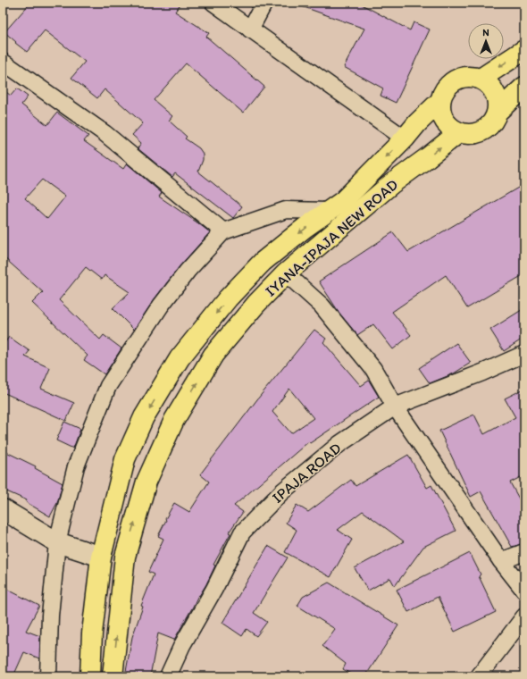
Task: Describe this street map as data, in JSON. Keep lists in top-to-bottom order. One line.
{"streets":{"main road":["IYANA-IPAJA NEW ROAD"],"street":["IPAJA ROAD"]},"north":"top"}
